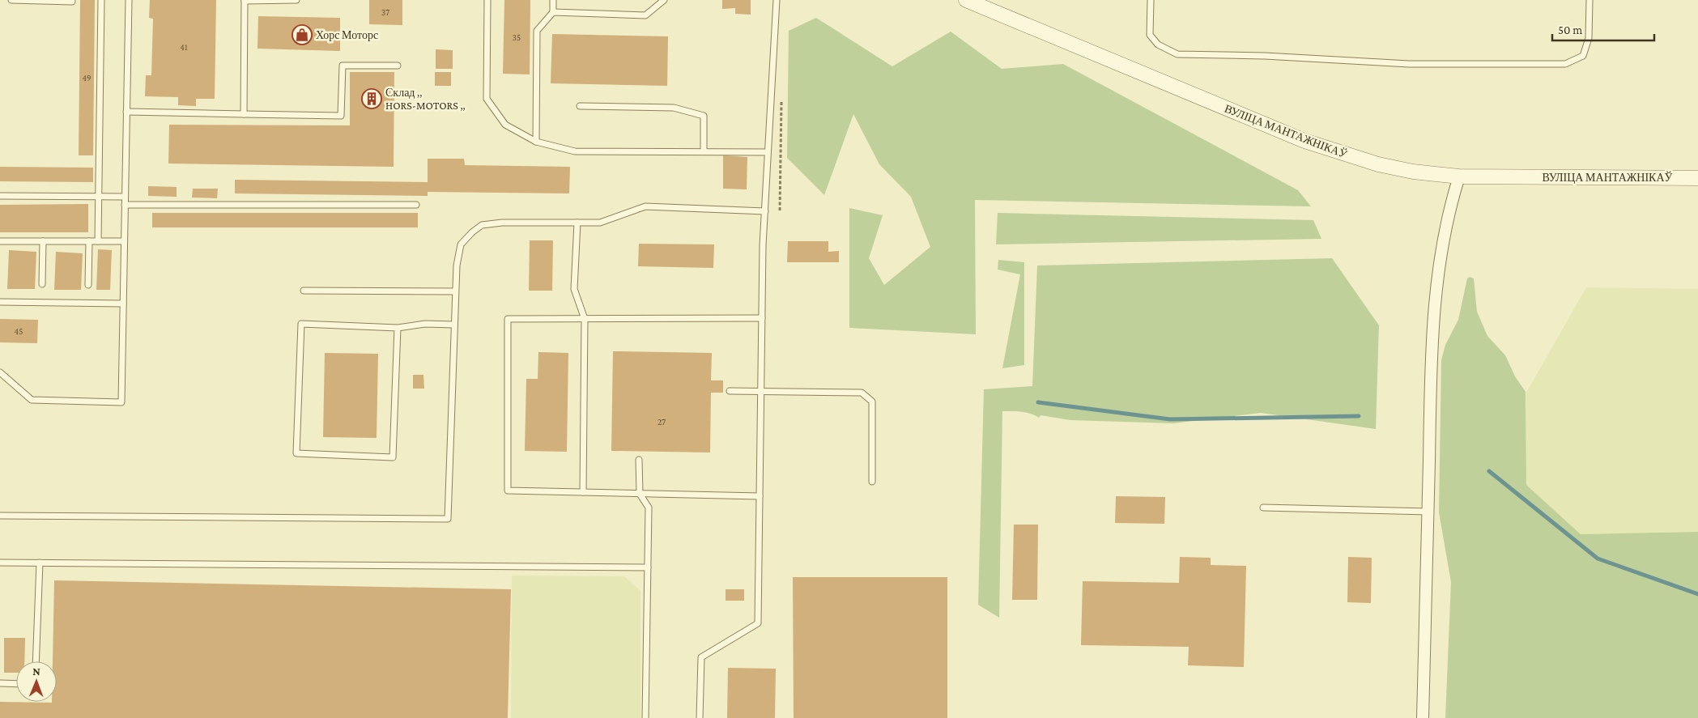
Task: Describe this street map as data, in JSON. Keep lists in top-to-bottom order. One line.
{"streets":{"street":["ВУЛІЦА МАНТАЖНІКАЎ"]},"places":{"shop":["Хорс Моторс"],"building":["Склад ,, HORS-MOTORS ,,"]},"house_numbers":["37","35","41","49","45","27"],"scale_bar":"50 m","north":"top"}
